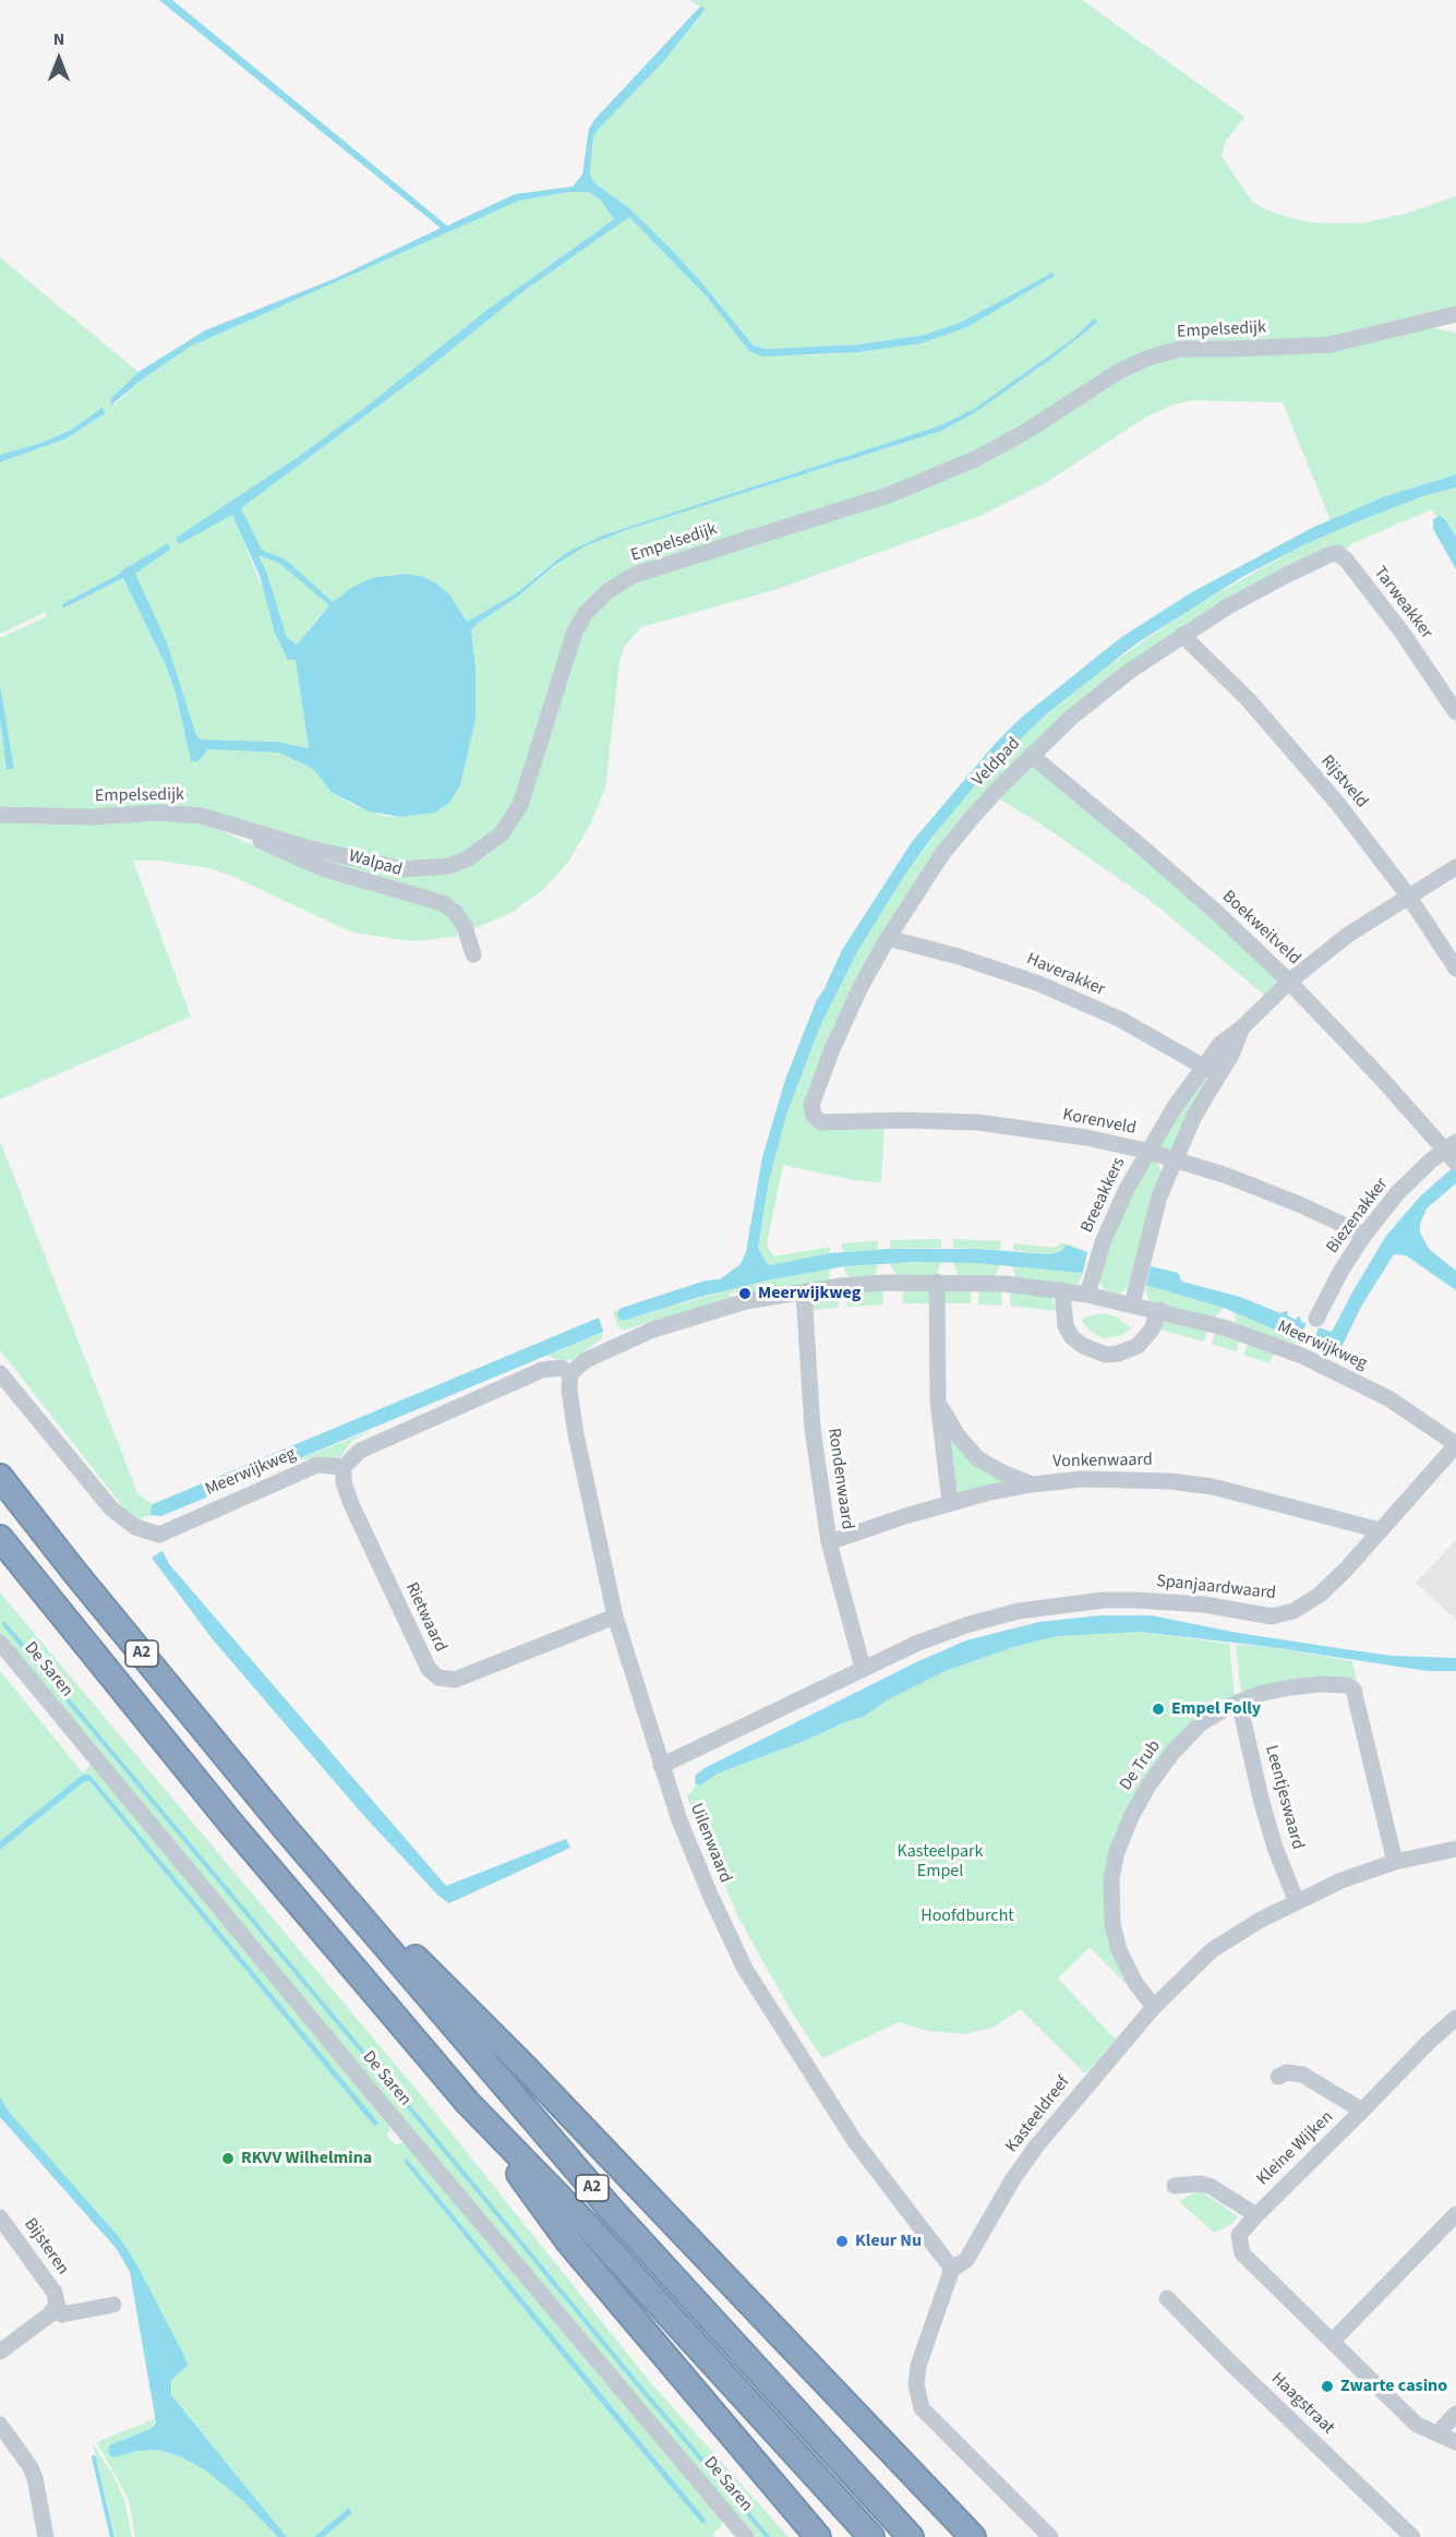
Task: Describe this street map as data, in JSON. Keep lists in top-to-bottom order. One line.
{"streets":{"highway":["A2"],"street":["Empelsedijk","Tarweakker","Veldpad","Rijstveld","Walpad","Boekweitveld","Haverakker","Korenveld","Breeakkers","Biezenakker","Meerwijkweg","Vonkenwaard","Rondenwaard","Spanjaardwaard","Rietwaard","De Saren","De Trub","Leentjeswaard","Uilenwaard","Kasteeldreef","Kleine Wijken","Bijsteren","Haagstraat"]},"crossings":[["Empelsedijk","Walpad"],["Tarweakker","Veldpad"],["Veldpad","Rijstveld"],["Veldpad","Boekweitveld"],["Veldpad","Haverakker"],["Veldpad","Korenveld"],["Rijstveld","Breeakkers"],["Boekweitveld","Breeakkers"],["Boekweitveld","Biezenakker"],["Haverakker","Breeakkers"],["Korenveld","Breeakkers"],["Korenveld","Biezenakker"],["Breeakkers","Meerwijkweg"],["Meerwijkweg","Rondenwaard"],["Meerwijkweg","Spanjaardwaard"],["Meerwijkweg","Rietwaard"],["Meerwijkweg","Uilenwaard"],["Vonkenwaard","Rondenwaard"],["Vonkenwaard","Spanjaardwaard"],["Rondenwaard","Spanjaardwaard"],["Spanjaardwaard","Uilenwaard"],["Rietwaard","Uilenwaard"],["De Trub","Leentjeswaard"],["De Trub","Kasteeldreef"],["Leentjeswaard","Kasteeldreef"],["Uilenwaard","Kasteeldreef"]],"parks":["Kasteelpark Empel","Hoofdburcht"],"places":["Meerwijkweg","Empel Folly","RKVV Wilhelmina","Kleur Nu","Zwarte casino"],"north":"top"}
